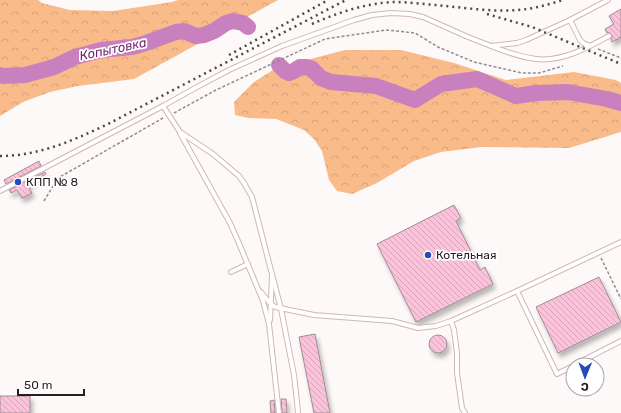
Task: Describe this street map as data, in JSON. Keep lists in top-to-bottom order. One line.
{"water":["Копытовка"],"places":["КПП № 8","Котельная"],"scale_bar":"50 m","north":"bottom"}
